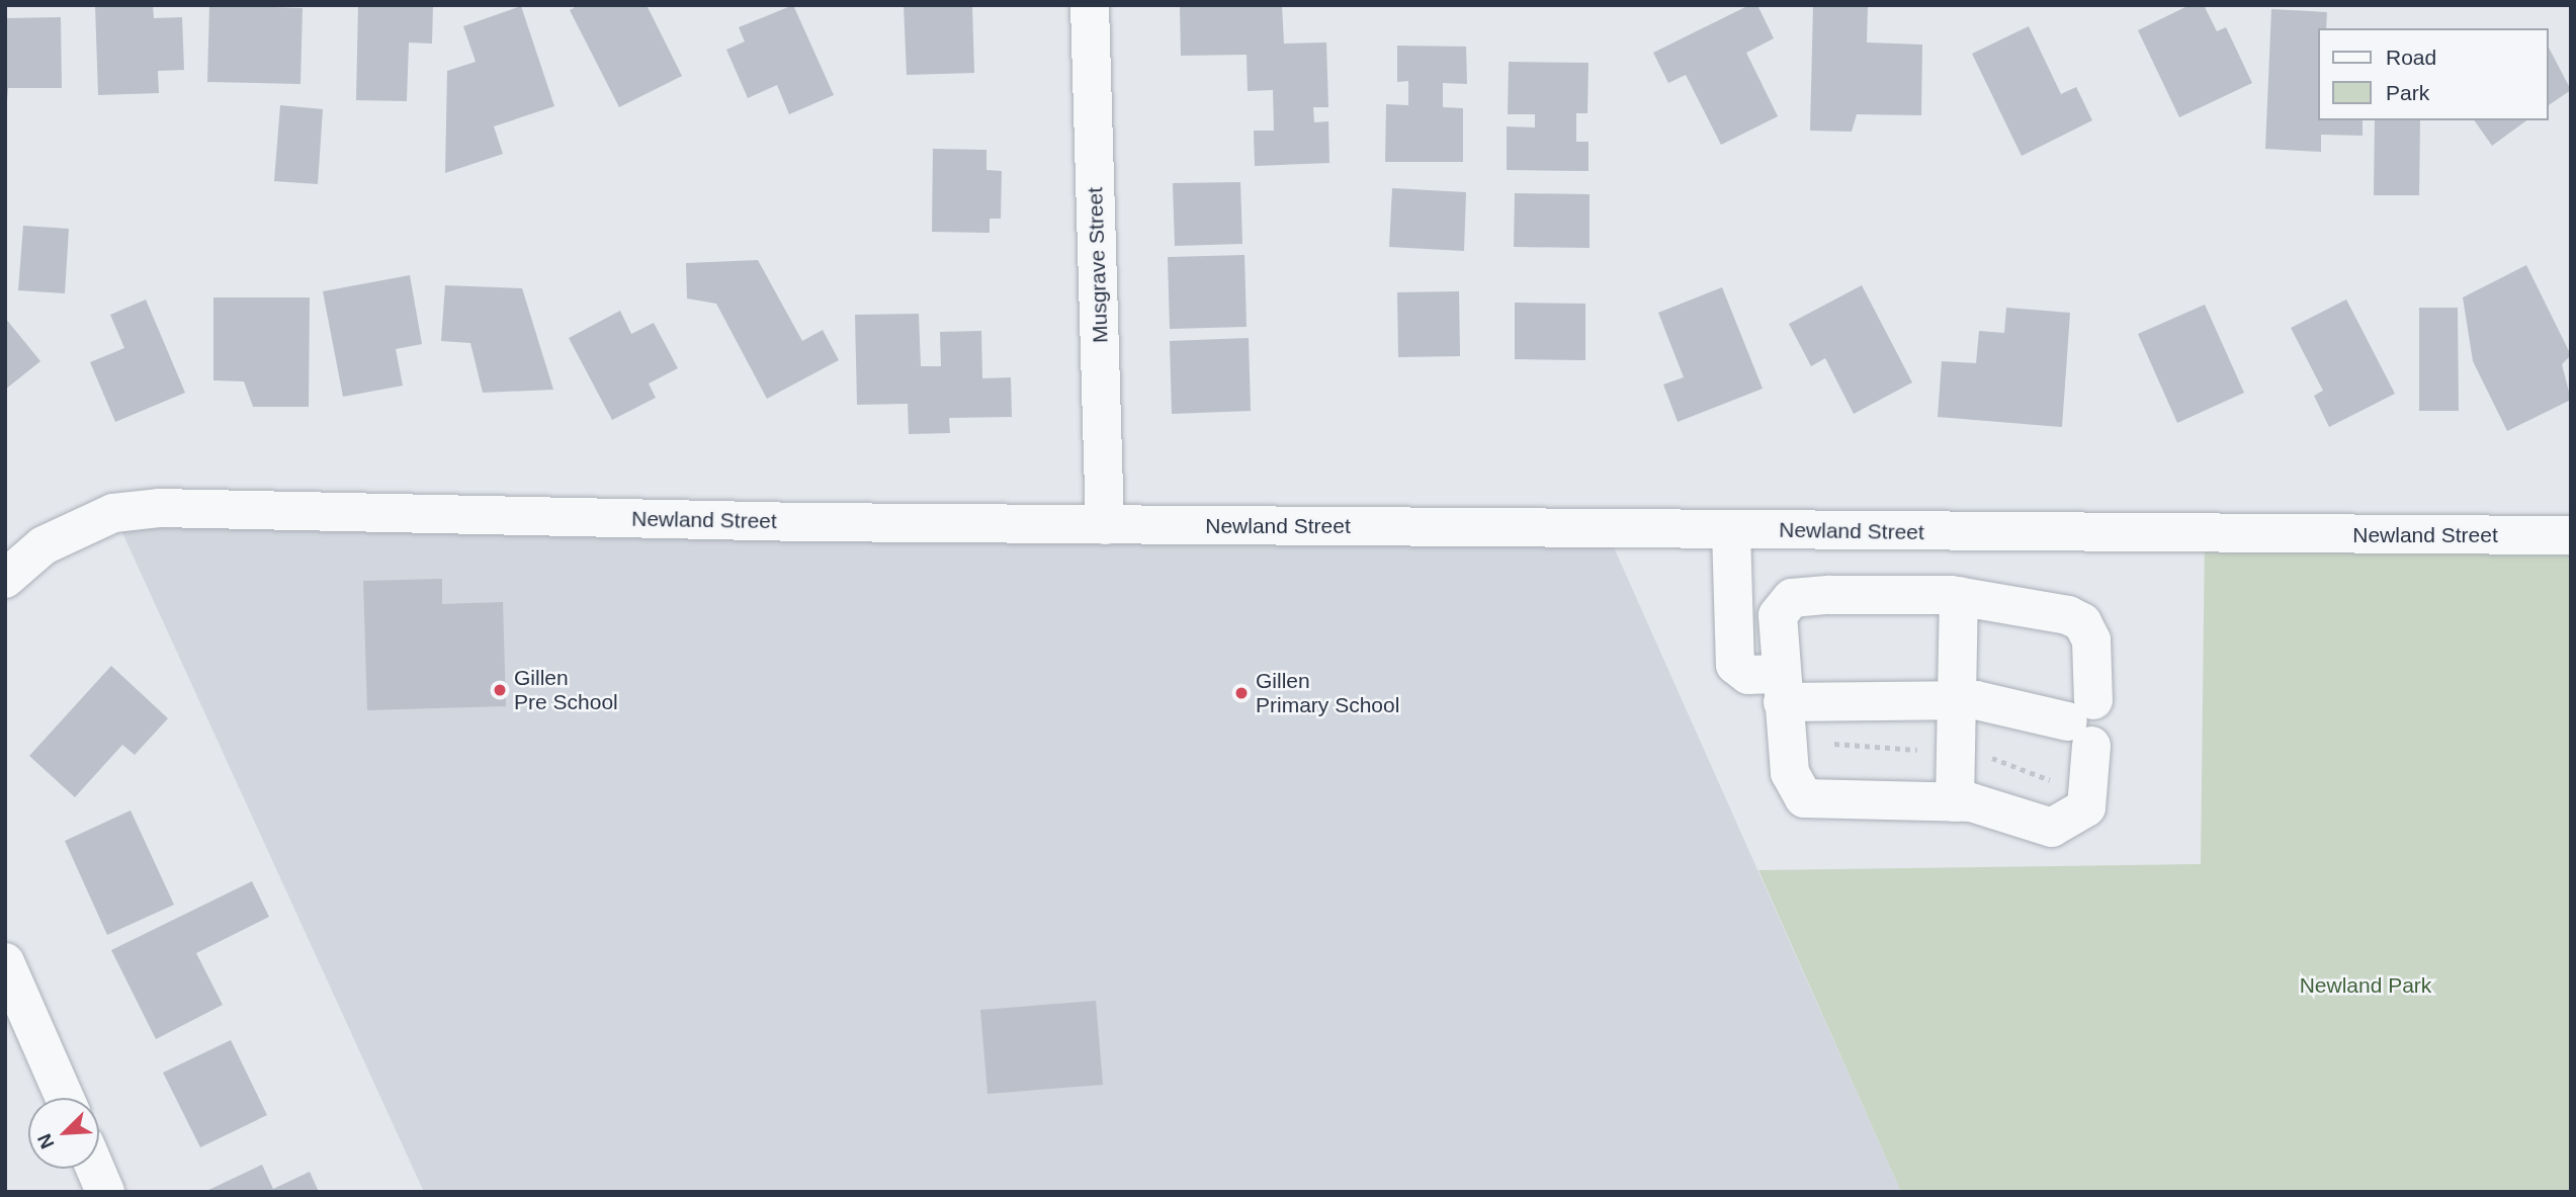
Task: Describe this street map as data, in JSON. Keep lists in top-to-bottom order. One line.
{"streets":{"street":["Musgrave Street","Newland Street"]},"crossings":[["Musgrave Street","Newland Street"]],"parks":["Newland Park"],"places":["Gillen Pre School","Gillen Primary School"],"legend":["Road","Park"],"north":"bottom left"}
